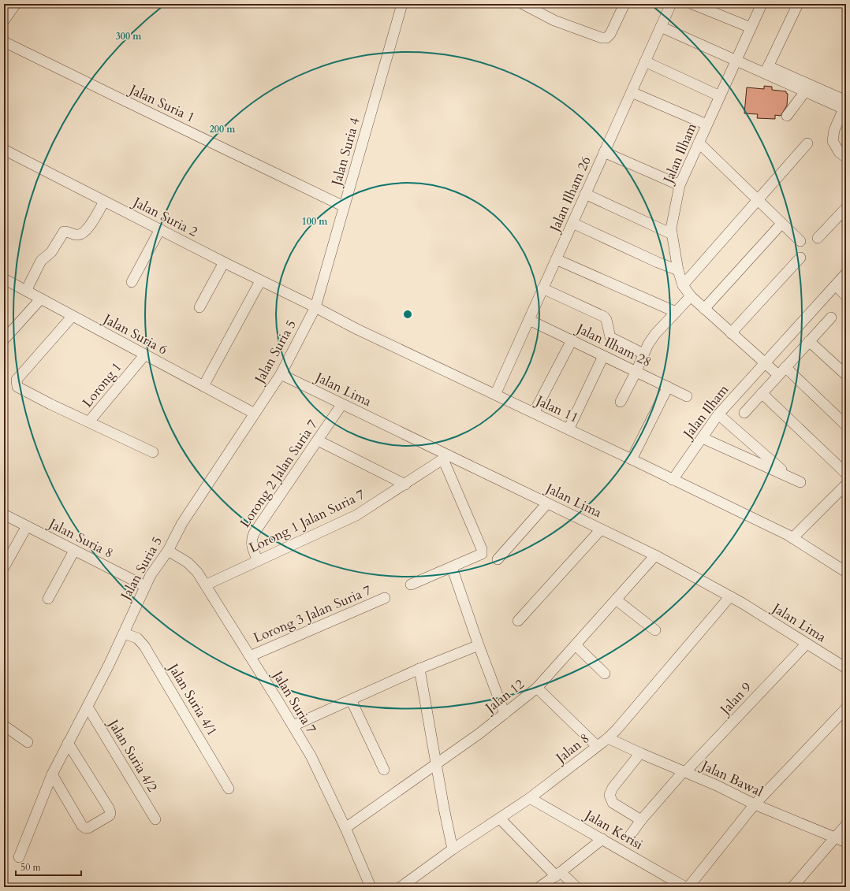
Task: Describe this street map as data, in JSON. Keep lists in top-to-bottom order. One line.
{"streets":{"street":["Jalan Suria 1","Jalan Suria 4","Jalan Ilham","Jalan Ilham 26","Jalan Suria 2","Jalan Suria 6","Jalan Ilham 28","Jalan Suria 5","Lorong 1","Jalan Lima","Jalan 11","Lorong 2 Jalan Suria 7","Lorong 1 Jalan Suria 7","Jalan Suria 8","Lorong 3 Jalan Suria 7","Jalan 12","Jalan 9","Jalan Suria 4/1","Jalan Suria 7","Jalan 8","Jalan Suria 4/2","Jalan Bawal","Jalan Kerisi"]},"crossings":[["Jalan Suria 1","Jalan Suria 4"],["Jalan Suria 4","Jalan Suria 2"],["Jalan Suria 4","Jalan Suria 5"],["Jalan Suria 4","Jalan 11"],["Jalan Ilham","Jalan 11"],["Jalan Ilham 26","Jalan Ilham 28"],["Jalan Ilham 26","Jalan 11"],["Jalan Suria 2","Jalan Suria 5"],["Jalan Suria 2","Jalan 11"],["Jalan Suria 6","Jalan Suria 5"],["Jalan Suria 6","Lorong 1"],["Jalan Suria 5","Jalan Lima"],["Jalan Suria 5","Jalan 11"],["Jalan Suria 5","Jalan Suria 8"],["Jalan Suria 5","Jalan Suria 4/1"],["Jalan Suria 5","Jalan Suria 7"],["Jalan Suria 5","Jalan Suria 4/2"],["Jalan Lima","Lorong 2 Jalan Suria 7"],["Jalan Lima","Lorong 1 Jalan Suria 7"],["Jalan Lima","Jalan 12"],["Jalan Lima","Jalan 9"],["Jalan Lima","Jalan 8"],["Lorong 2 Jalan Suria 7","Lorong 1 Jalan Suria 7"],["Lorong 1 Jalan Suria 7","Jalan Suria 7"],["Lorong 3 Jalan Suria 7","Jalan Suria 7"],["Jalan 12","Jalan Suria 7"],["Jalan 9","Jalan Bawal"],["Jalan 8","Jalan Bawal"],["Jalan 8","Jalan Kerisi"]],"scale_bar":"50 m","rings":["300 m","200 m","100 m"]}
